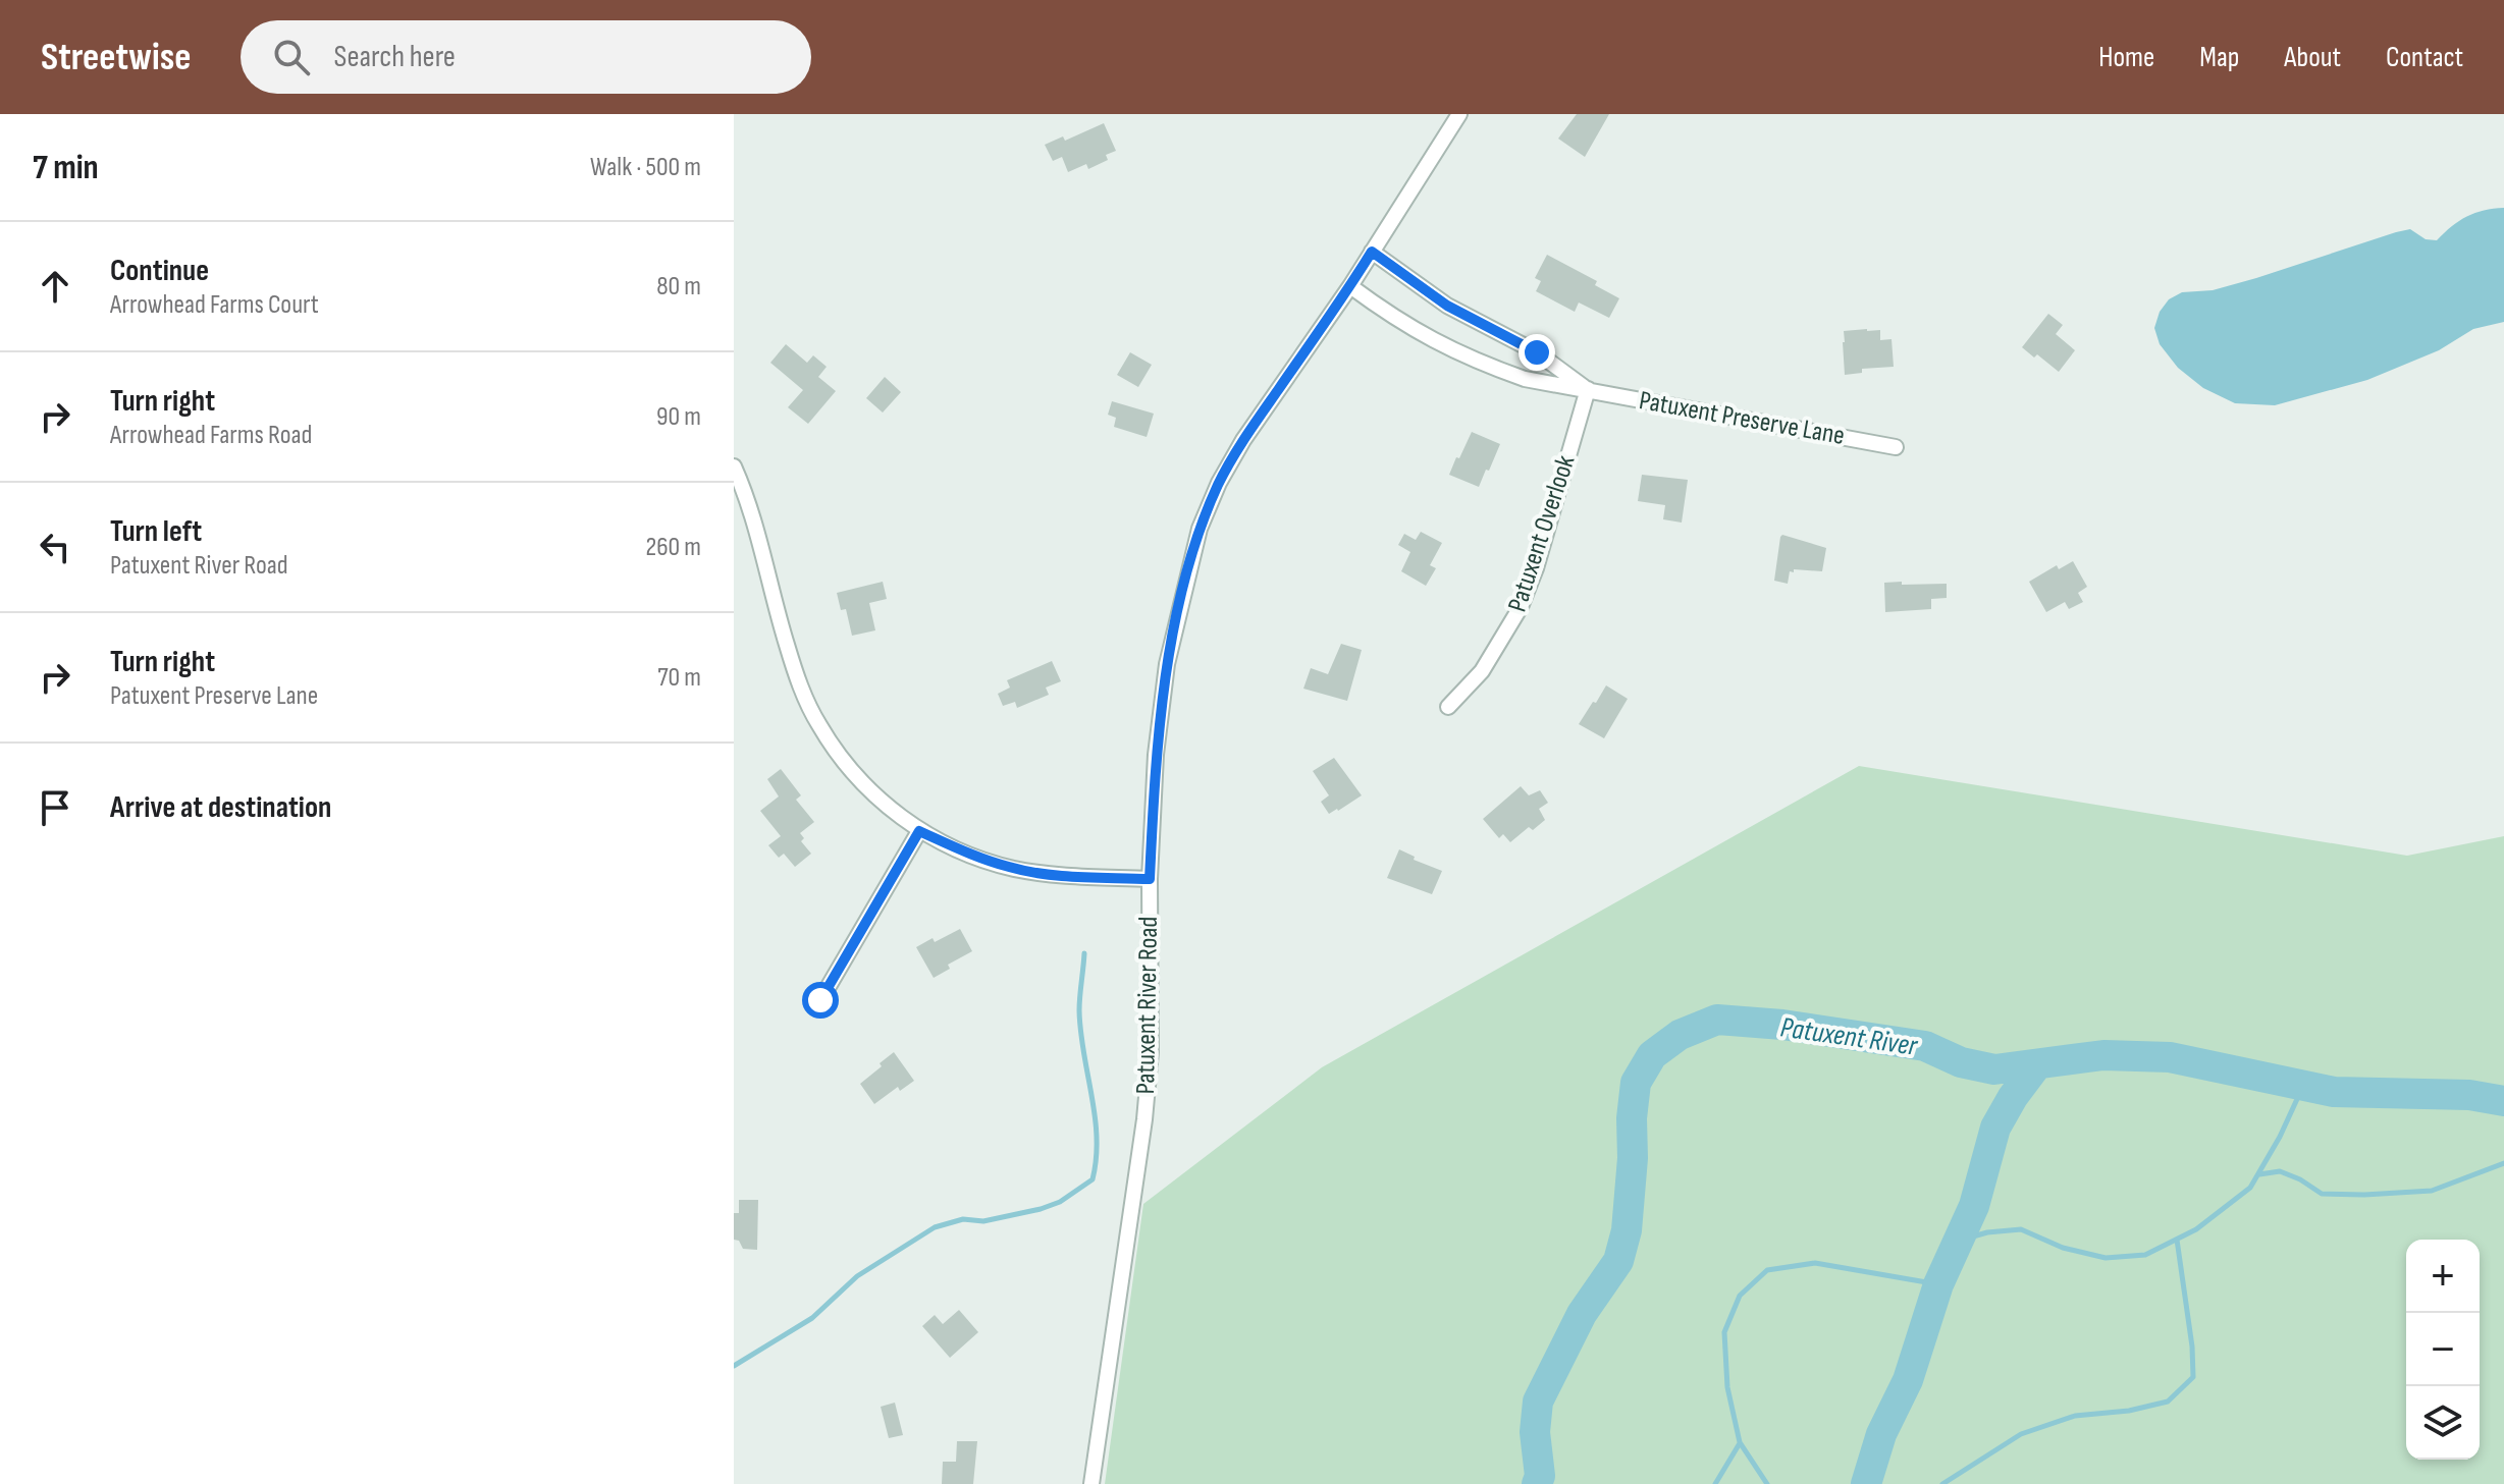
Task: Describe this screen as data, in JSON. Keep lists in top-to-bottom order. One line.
{"streets":{"street":["Patuxent Preserve Lane","Patuxent Overlook","Patuxent River Road"]},"crossings":[["Patuxent Preserve Lane","Patuxent Overlook"],["Patuxent Preserve Lane","Patuxent River Road"]],"water":["Patuxent River"],"page":{"header":"Streetwise","search":"Search here","nav":["Home","Map","About","Contact"],"heading":["7 min","Walk · 500 m"],"list":[["Continue","Arrowhead Farms Court","80 m"],["Turn right","Arrowhead Farms Road","90 m"],["Turn left","Patuxent River Road","260 m"],["Turn right","Patuxent Preserve Lane","70 m"],"Arrive at destination"],"map_buttons":["+","−"]}}
